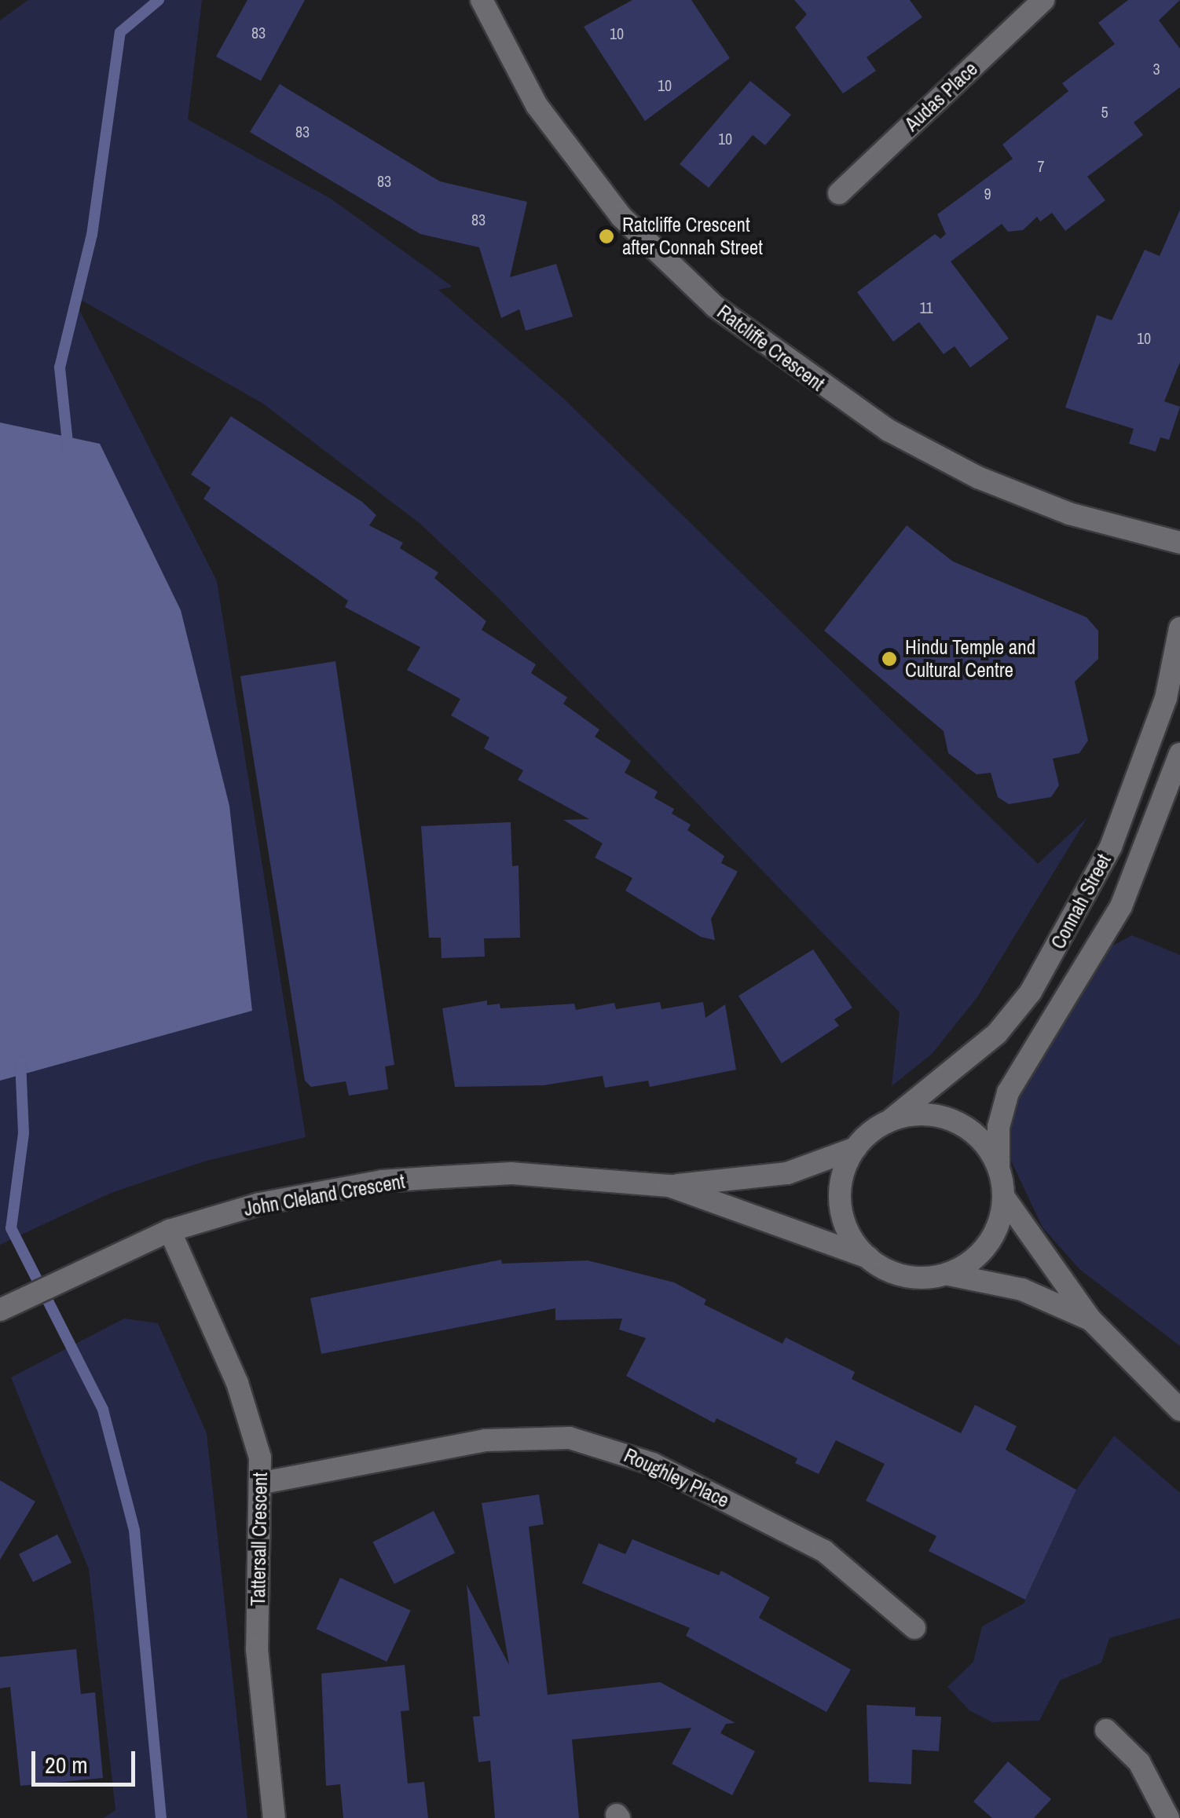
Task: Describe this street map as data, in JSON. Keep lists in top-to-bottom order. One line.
{"streets":{"street":["Audas Place","Ratcliffe Crescent","Connah Street","John Cleland Crescent","Roughley Place","Tattersall Crescent"]},"crossings":[["Connah Street","John Cleland Crescent"],["John Cleland Crescent","Tattersall Crescent"],["Roughley Place","Tattersall Crescent"]],"places":["Ratcliffe Crescent after Connah Street","Hindu Temple and Cultural Centre"],"house_numbers":["83","10","3","10","5","83","10","7","83","9","83","11","10"],"scale_bar":"20 m"}
